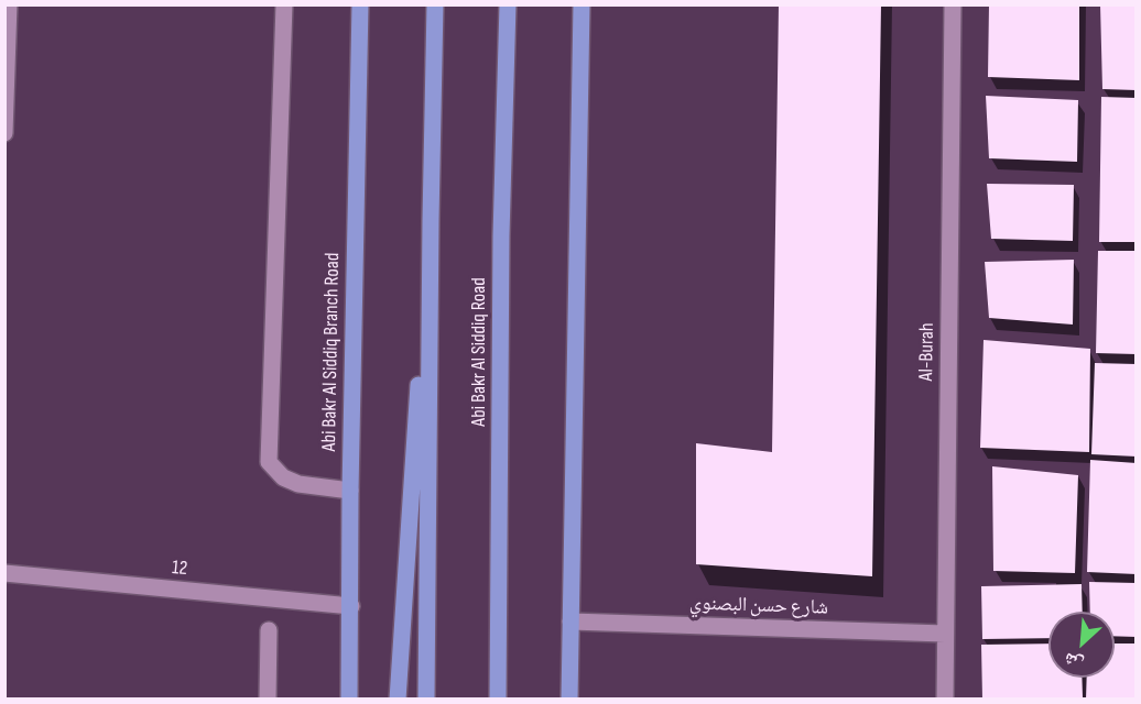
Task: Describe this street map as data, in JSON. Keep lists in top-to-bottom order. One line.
{"streets":{"main road":["Abi Bakr Al Siddiq Branch Road","Abi Bakr Al Siddiq Road"],"street":["Al-Burah","12","شارع حسن البصنوي"]},"crossings":[["Abi Bakr Al Siddiq Branch Road","12"],["Al-Burah","شارع حسن البصنوي"]],"north":"bottom left"}
